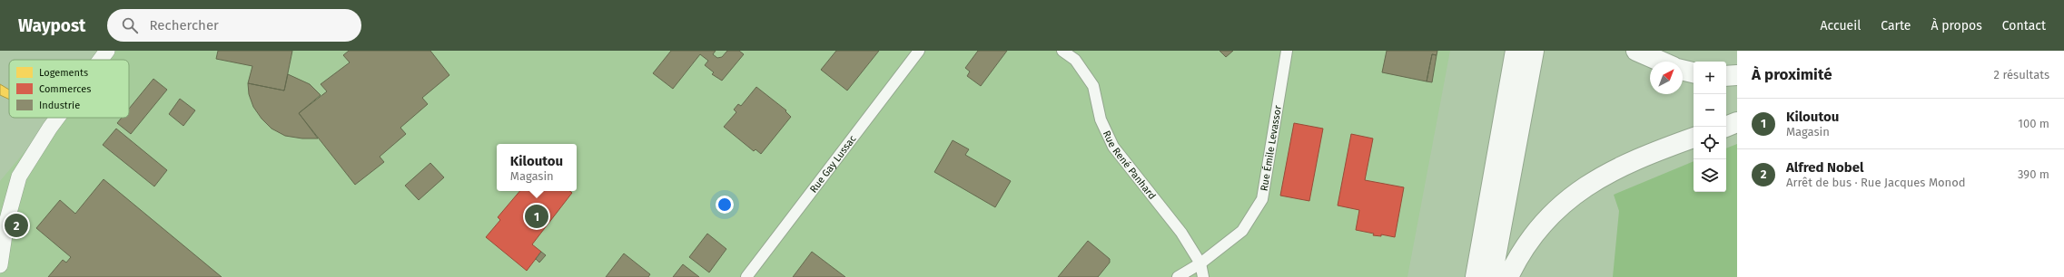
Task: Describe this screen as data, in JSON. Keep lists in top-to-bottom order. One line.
{"streets":{"street":["Rue Émile Levassor","Rue Gay Lussac","Rue René Panhard"]},"crossings":[["Rue Émile Levassor","Rue René Panhard"]],"legend":["Logements","Commerces","Industrie"],"north":"top right","page":{"header":"Waypost","search":"Rechercher","nav":["Accueil","Carte","À propos","Contact"],"heading":["À proximité","2 résultats"],"map_buttons":["+","−"],"list":[{"mark":"1","name":"Kiloutou","note":"Magasin","value":"100 m"},{"mark":"2","name":"Alfred Nobel","note":"Arrêt de bus · Rue Jacques Monod","value":"390 m"}],"popup":["Kiloutou","Magasin"],"pins":["1","2"]}}
